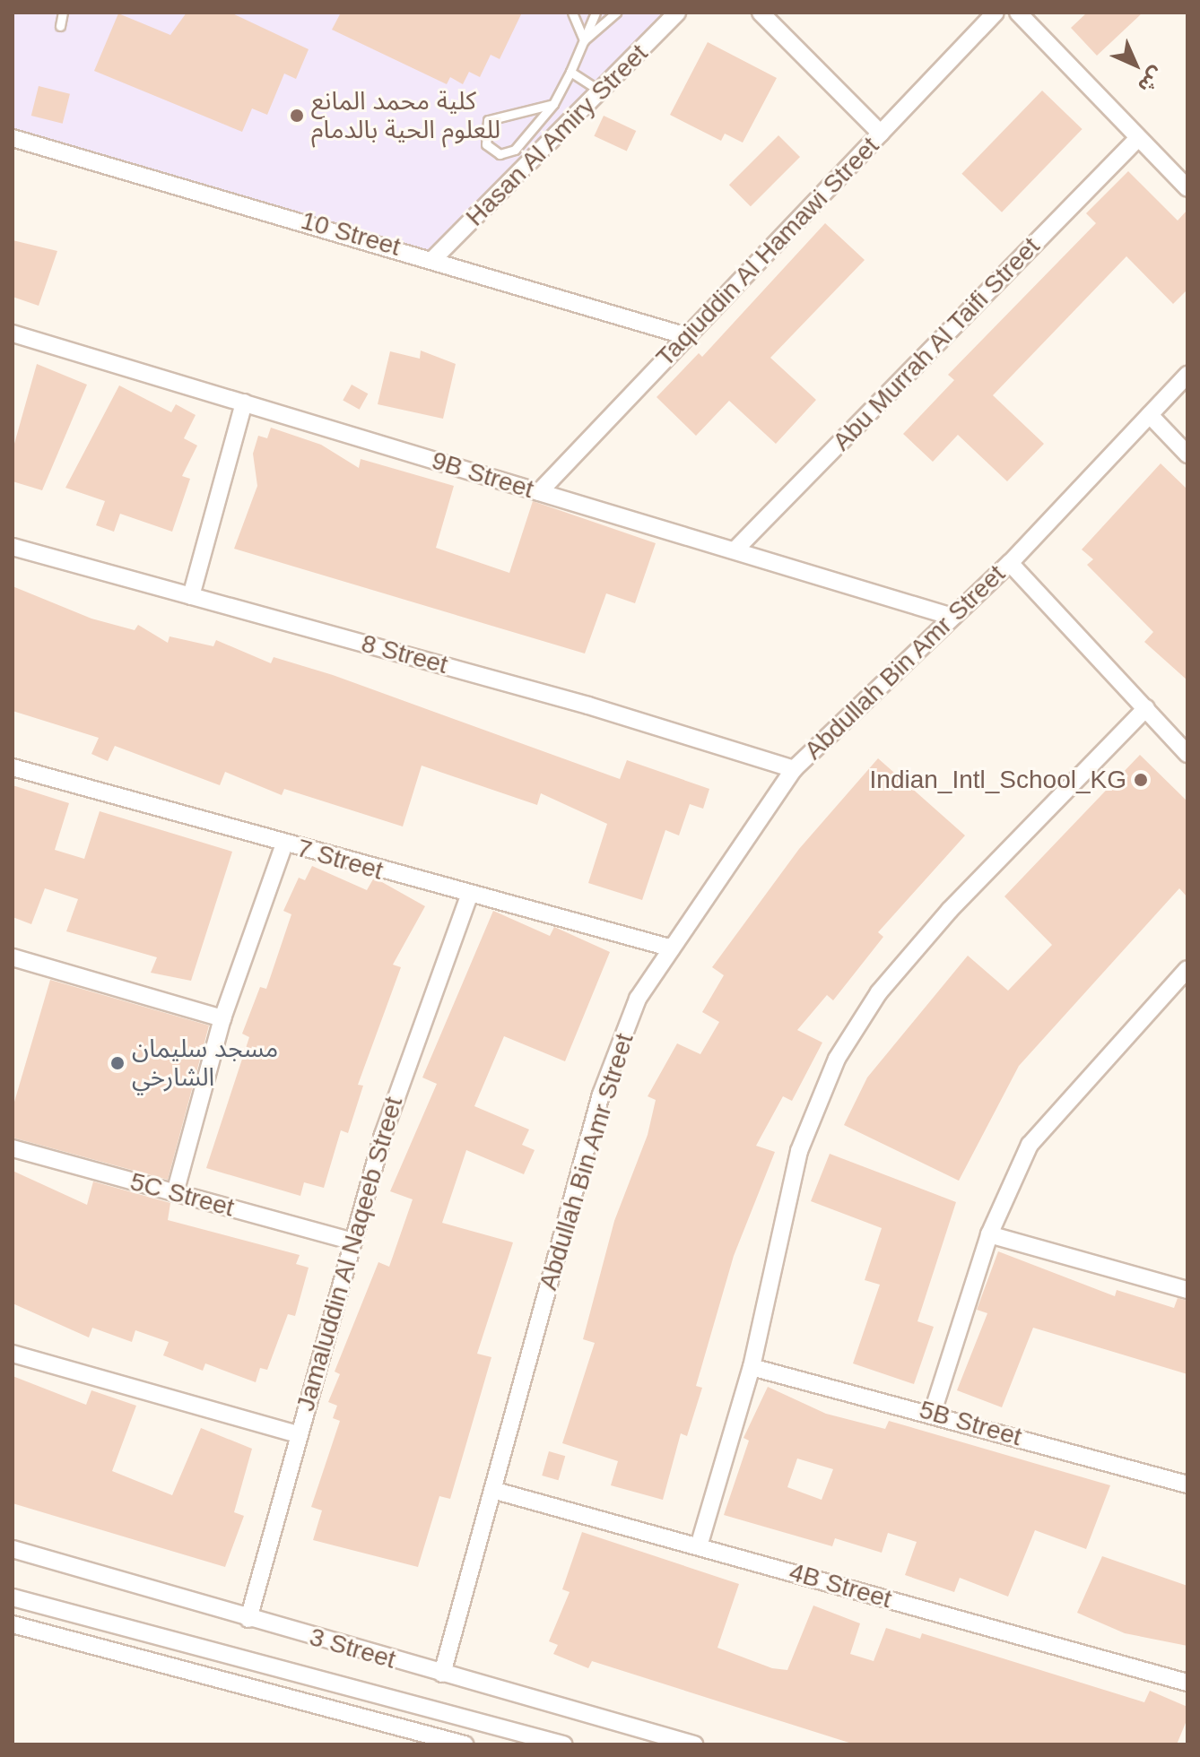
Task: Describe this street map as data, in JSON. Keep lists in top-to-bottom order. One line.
{"streets":{"street":["Hasan Al Amiry Street","10 Street","Taqiuddin Al Hamawi Street","Abu Murrah Al Taifi Street","9B Street","8 Street","Abdullah Bin Amr Street","7 Street","5C Street","Jamaluddin Al Naqeeb Street","5B Street","4B Street","3 Street"]},"crossings":[["Hasan Al Amiry Street","10 Street"],["10 Street","Taqiuddin Al Hamawi Street"],["Taqiuddin Al Hamawi Street","9B Street"],["Abu Murrah Al Taifi Street","9B Street"],["9B Street","Abdullah Bin Amr Street"],["8 Street","Abdullah Bin Amr Street"],["Abdullah Bin Amr Street","7 Street"],["Abdullah Bin Amr Street","4B Street"],["Abdullah Bin Amr Street","3 Street"],["7 Street","Jamaluddin Al Naqeeb Street"],["5C Street","Jamaluddin Al Naqeeb Street"],["Jamaluddin Al Naqeeb Street","3 Street"]],"places":["كلية محمد المانع للعلوم الحية بالدمام","Indian_Intl_School_KG","مسجد سليمان الشارخي"],"north":"bottom right"}
